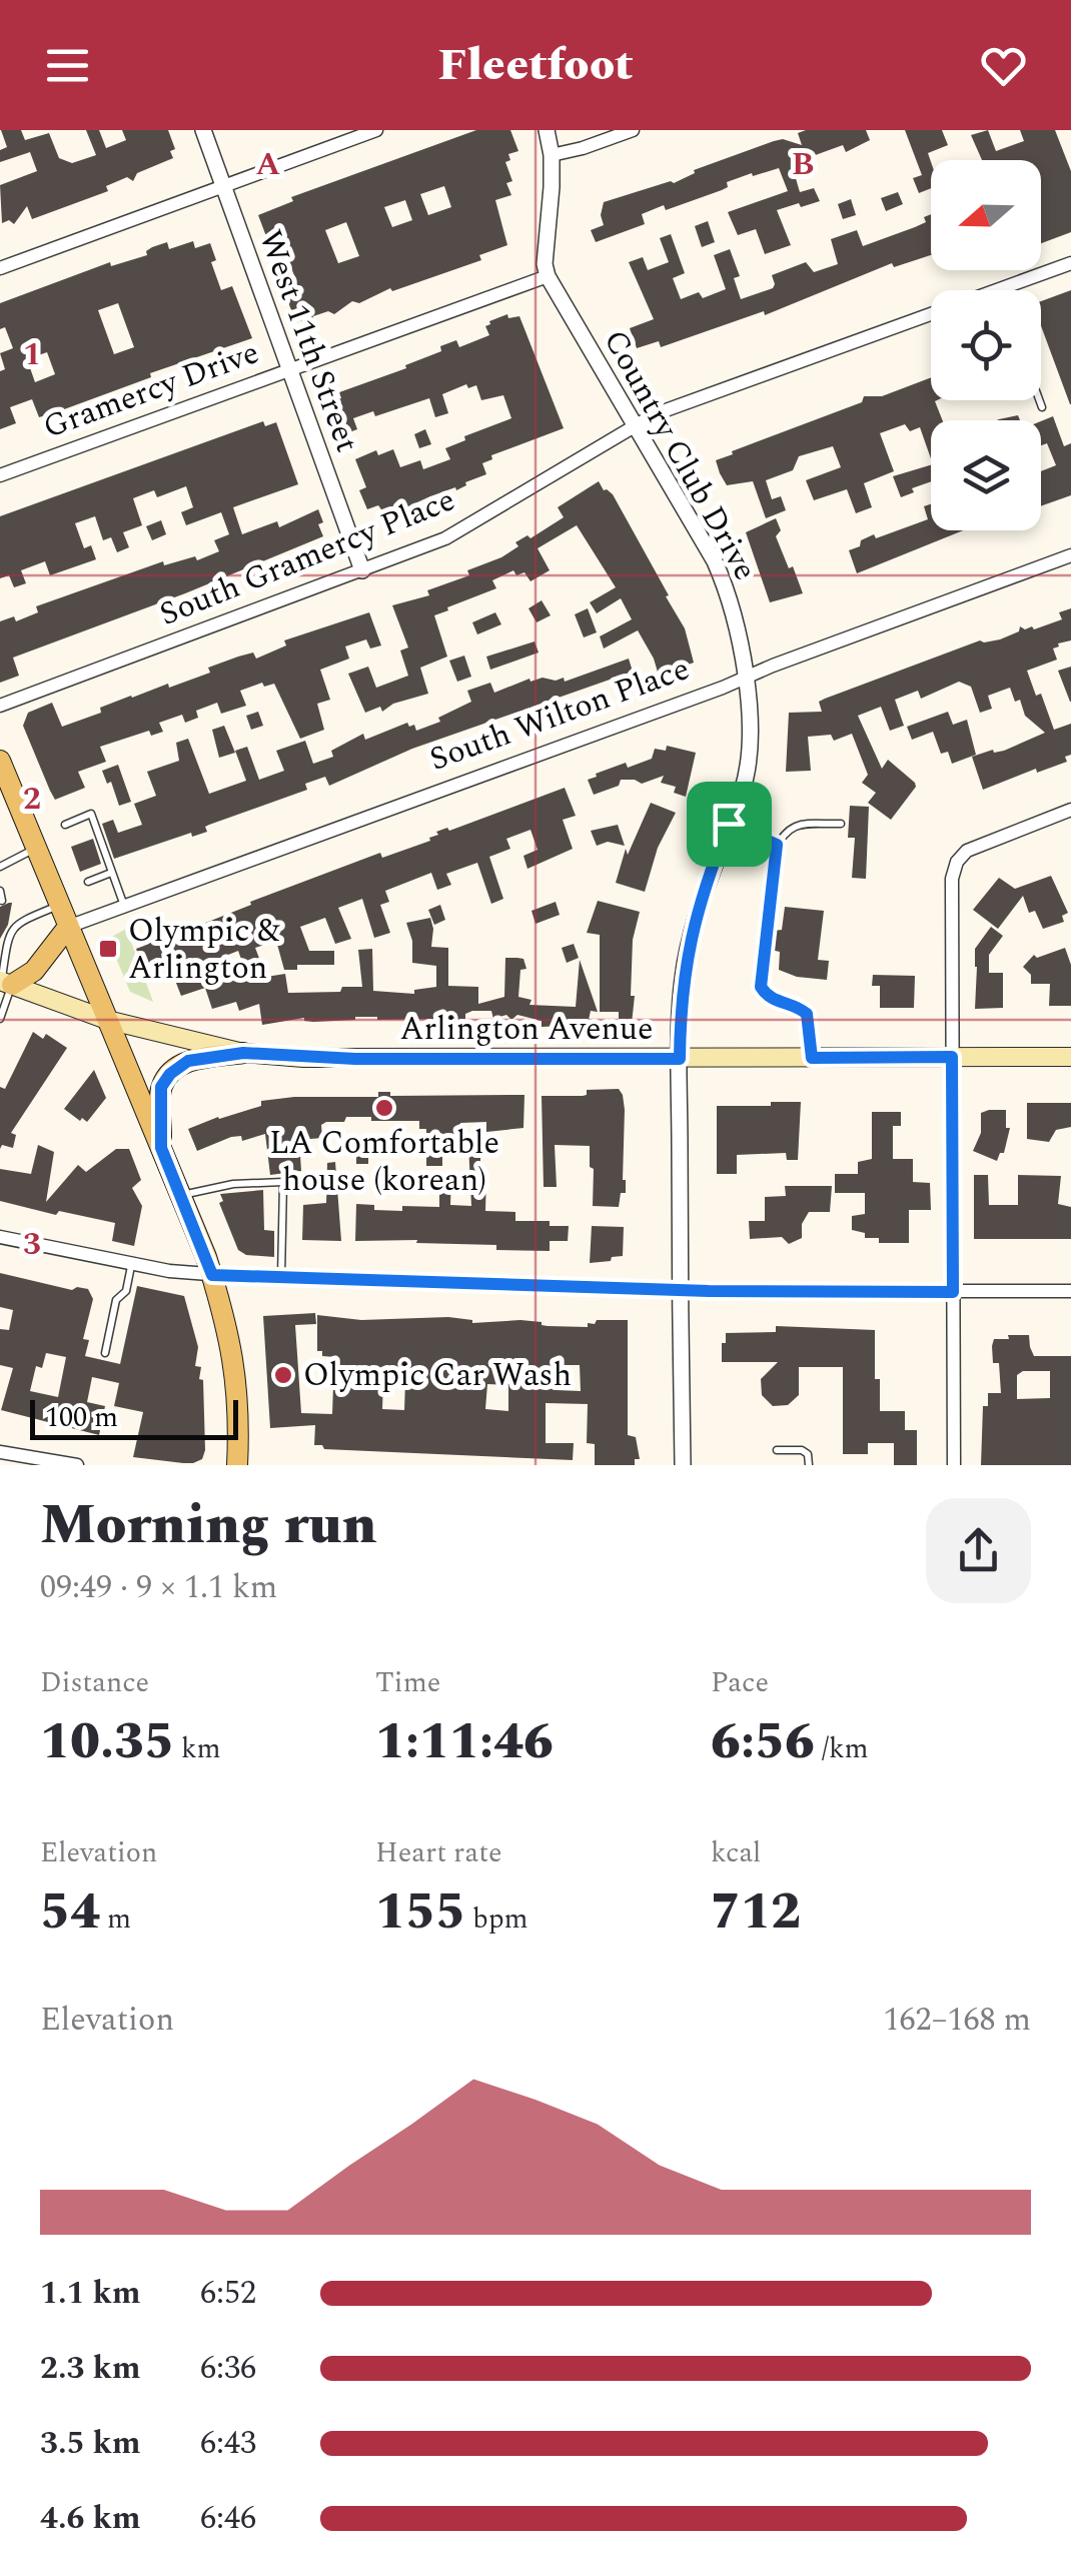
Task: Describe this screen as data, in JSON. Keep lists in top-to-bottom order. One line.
{"streets":{"main road":["Arlington Avenue"],"street":["West 11th Street","Gramercy Drive","Country Club Drive","South Gramercy Place","South Wilton Place"]},"crossings":[["West 11th Street","Gramercy Drive"],["West 11th Street","South Gramercy Place"],["Gramercy Drive","Country Club Drive"],["Country Club Drive","South Gramercy Place"],["Country Club Drive","South Wilton Place"],["Country Club Drive","Arlington Avenue"]],"places":{"transit":["Olympic & Arlington"],"other":["LA Comfortable house (korean)","Olympic Car Wash"]},"scale_bar":"100 m","north":"left","page":{"header":"Fleetfoot","scale":"100 m","heading":["Morning run","09:49 · 9 × 1.1 km"],"stats":[["Distance","10.35 km"],["Time","1:11:46"],["Pace","6:56 /km"],["Elevation","54 m"],["Heart rate","155 bpm"],["kcal","712"]],"chart":["Elevation","162–168 m"],"list":[{"name":"1.1 km","note":"6:52"},{"name":"2.3 km","note":"6:36"},{"name":"3.5 km","note":"6:43"},{"name":"4.6 km","note":"6:46"}]},"grid":{"columns":["A","B"],"rows":["1","2","3"]}}
